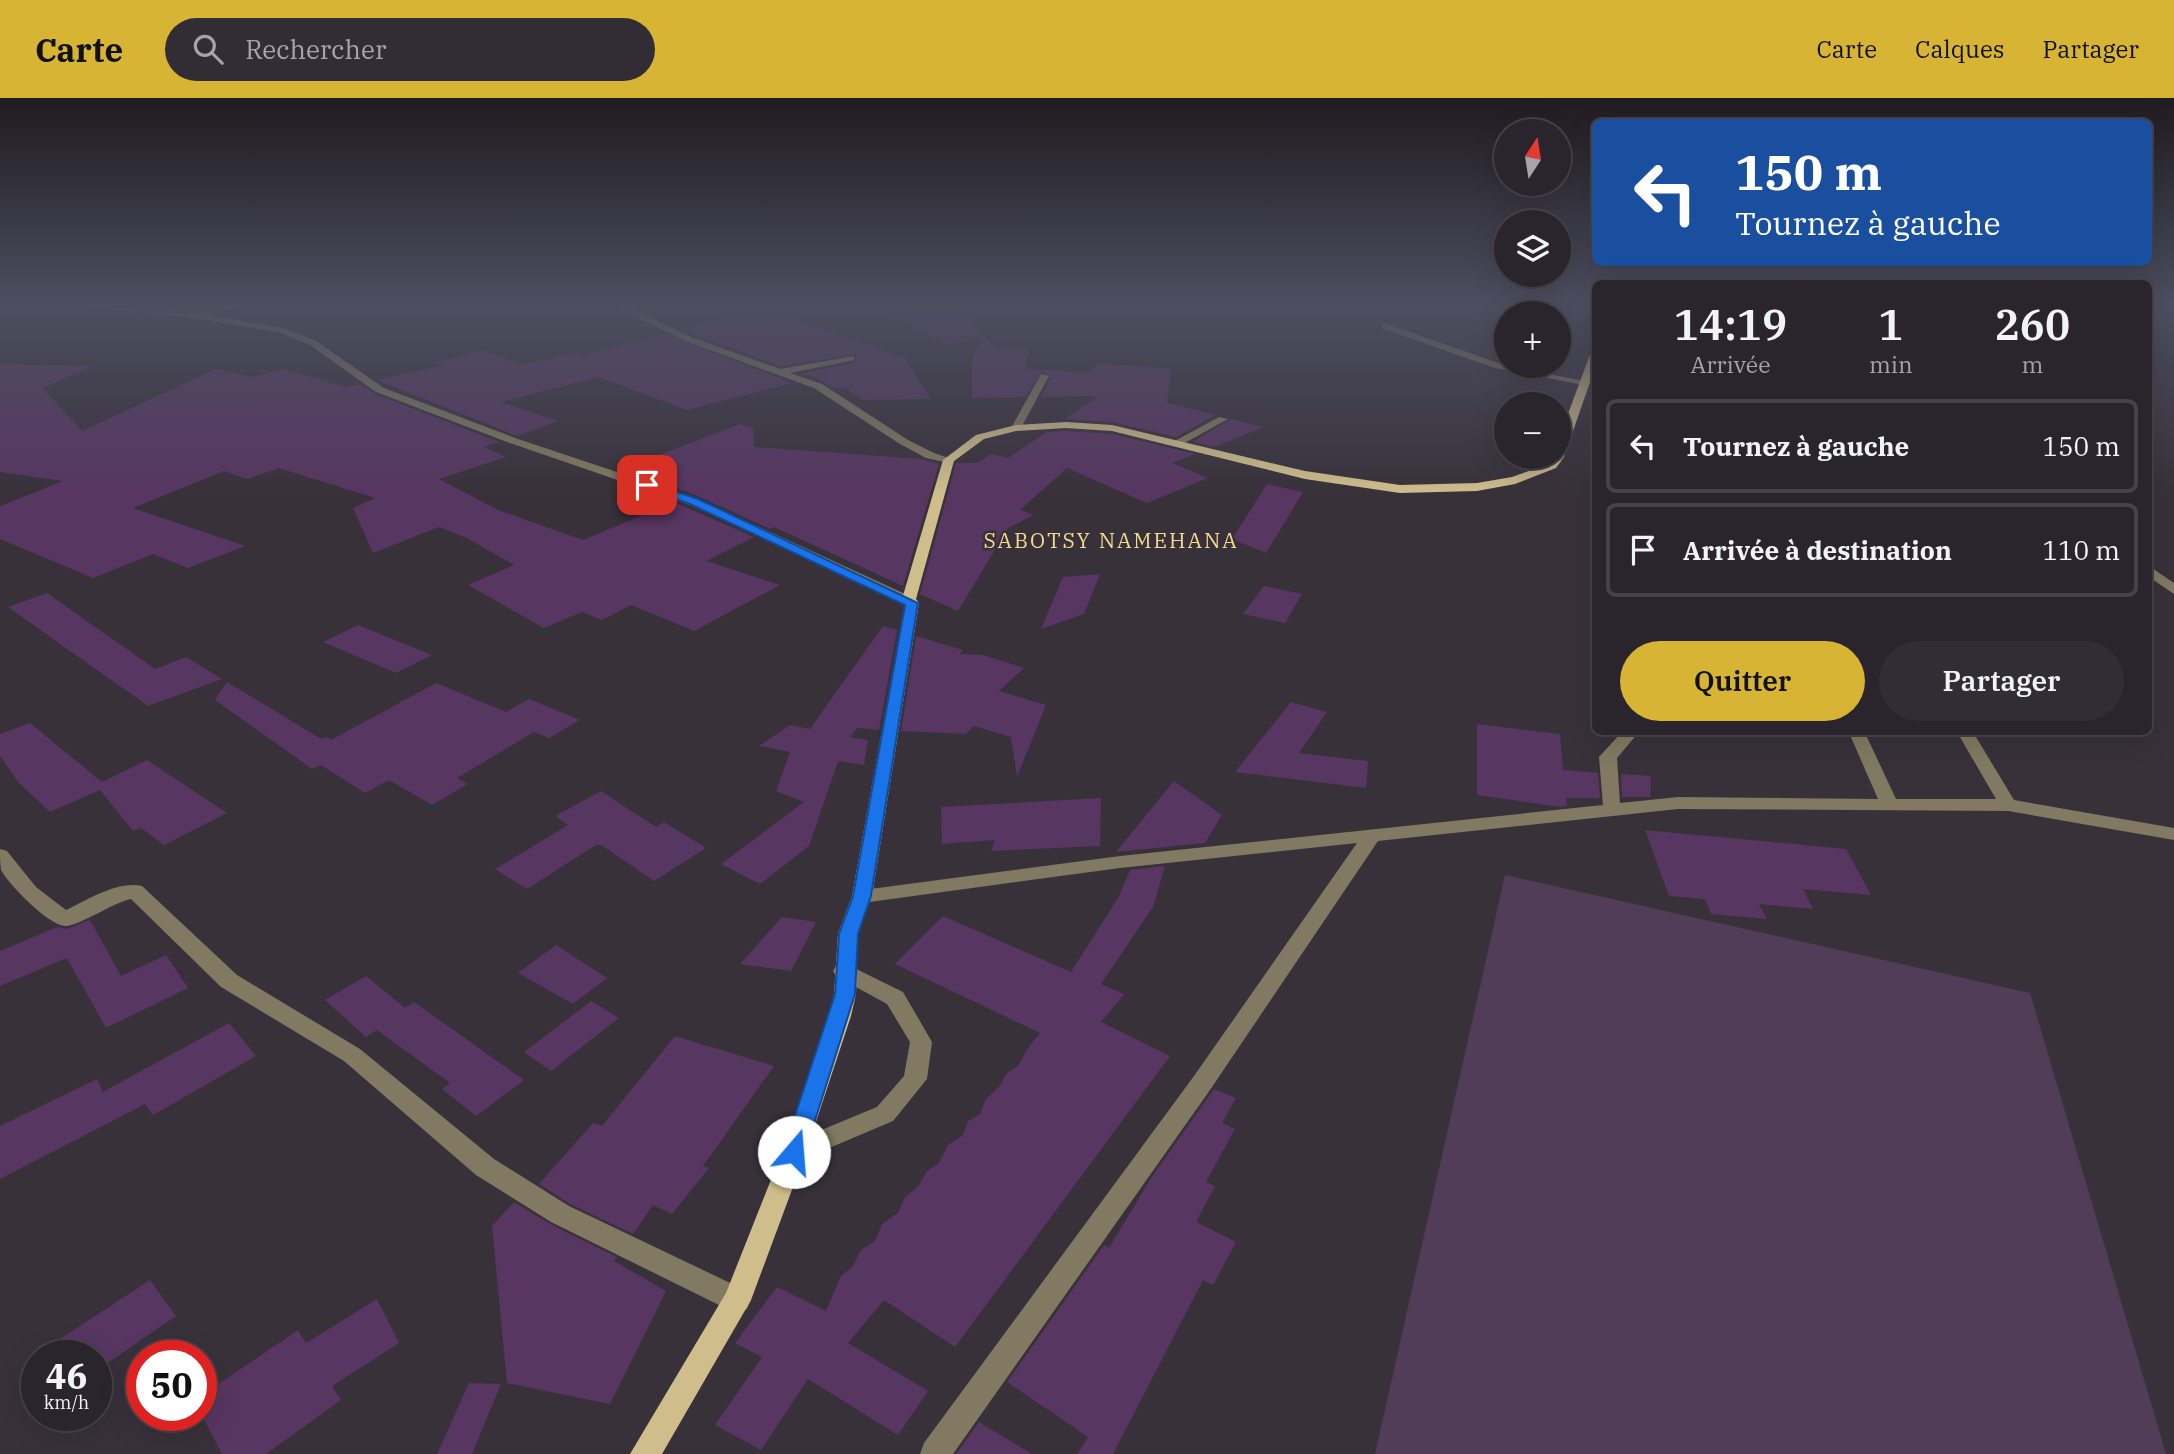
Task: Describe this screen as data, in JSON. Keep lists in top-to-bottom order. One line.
{"districts":["SABOTSY NAMEHANA"],"north":"top","page":{"header":"Carte","search":"Rechercher","nav":["Carte","Calques","Partager"],"map_buttons":["+","−"],"turn":["150 m","Tournez à gauche"],"eta":["14:19","Arrivée","1","min","260","m"],"list":[{"name":"Tournez à gauche","value":"150 m"},{"name":"Arrivée à destination","value":"110 m"}],"buttons":["Quitter","Partager"],"speed":"46 km/h","limit":"50"}}
